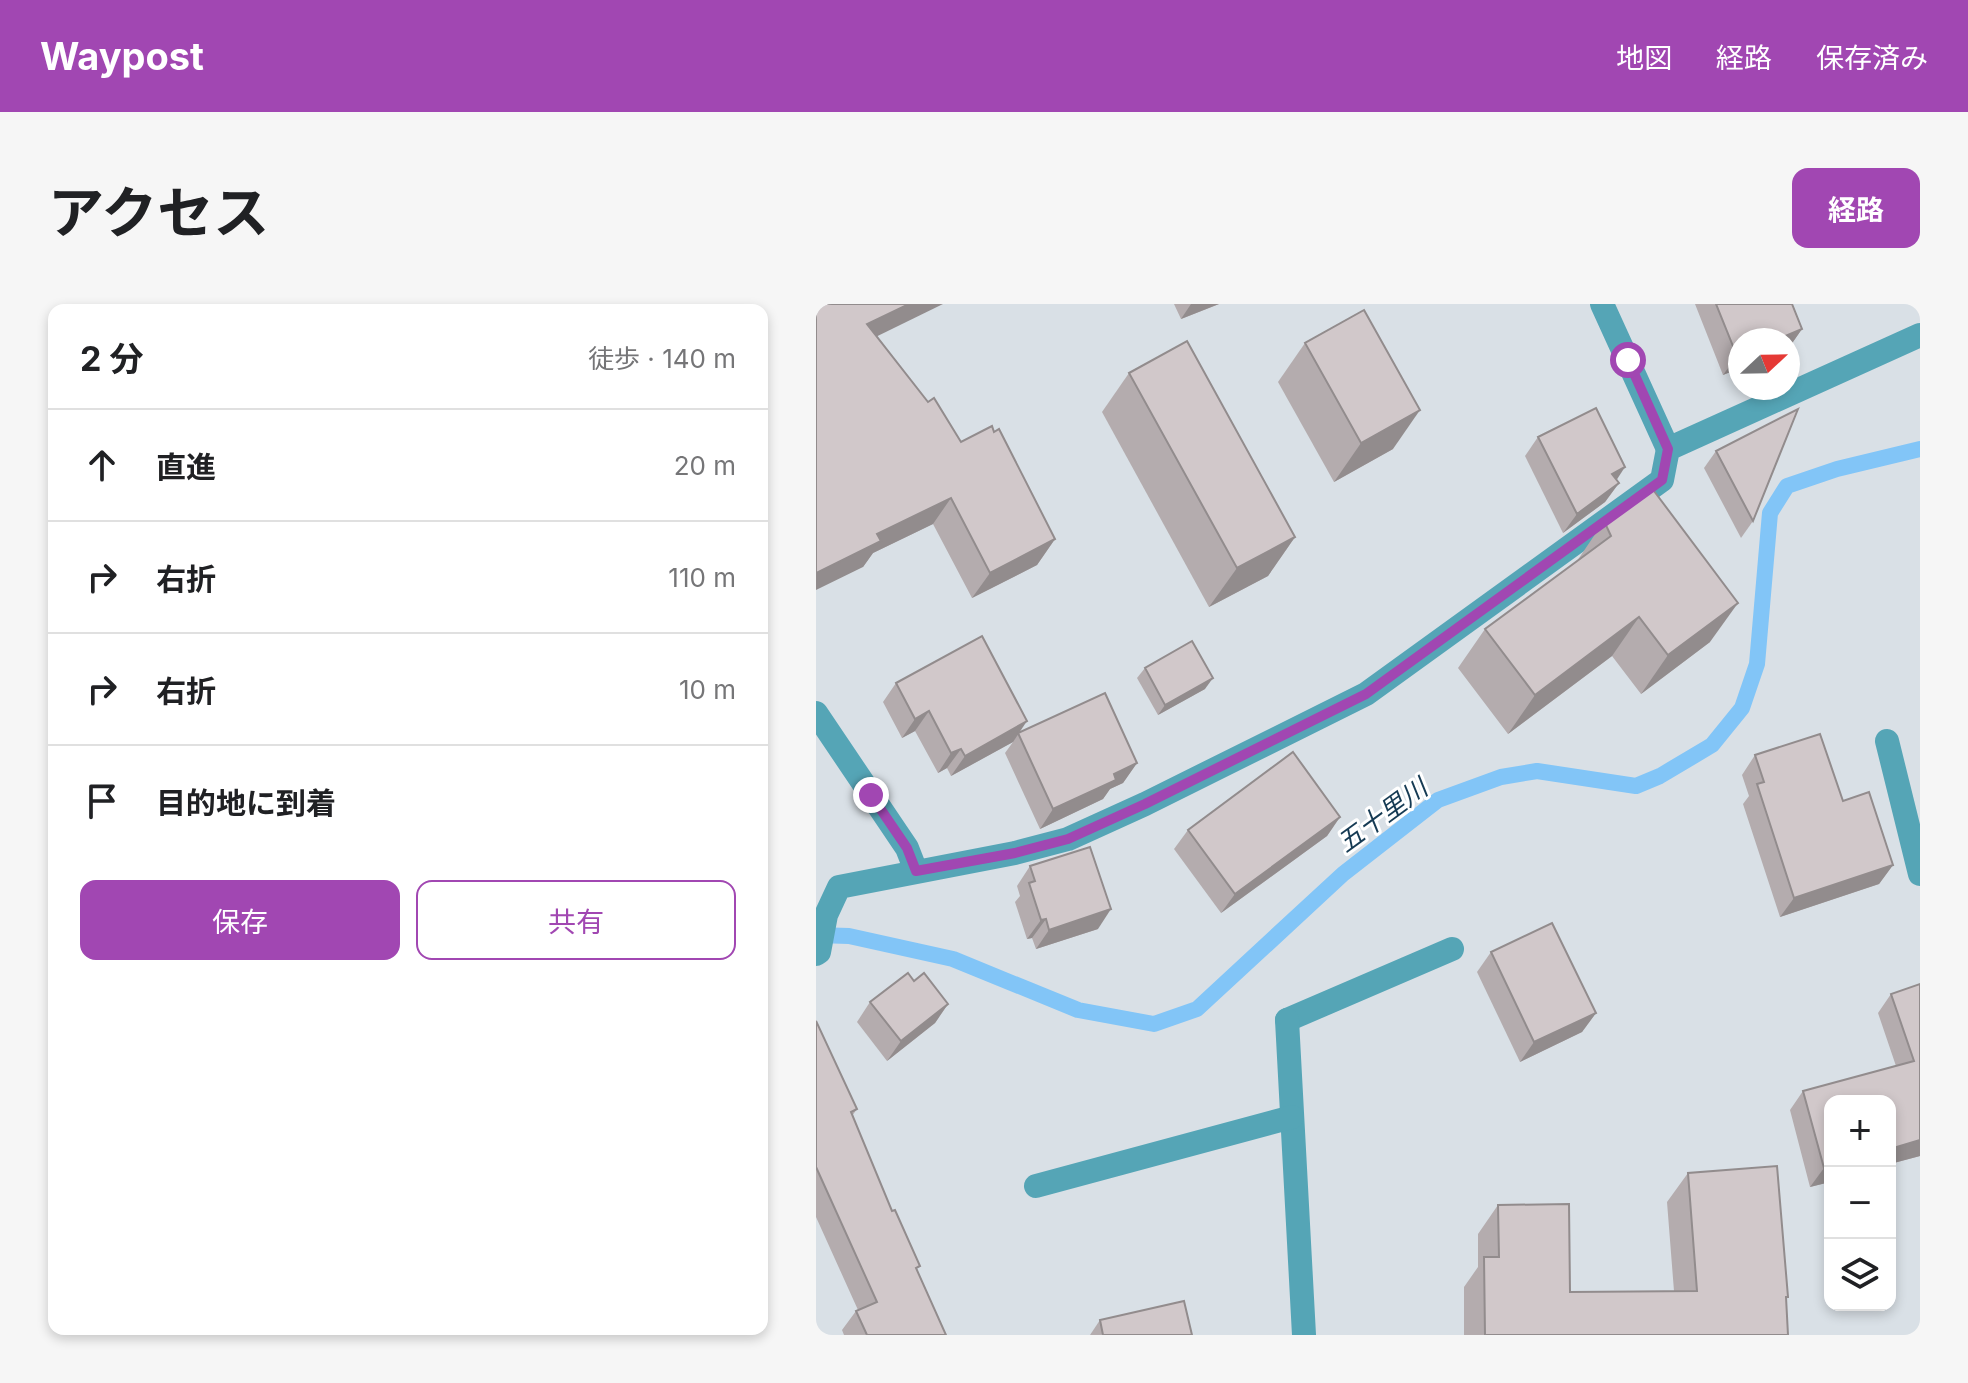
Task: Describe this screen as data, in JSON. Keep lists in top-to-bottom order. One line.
{"water":["五十里川"],"north":"right","page":{"header":"Waypost","nav":["地図","経路","保存済み"],"title":"アクセス","buttons":["経路",["保存","共有"]],"heading":["2 分","徒歩 · 140 m"],"list":[["直進","20 m"],["右折","110 m"],["右折","10 m"],"目的地に到着"],"map_buttons":["+","−"]}}
